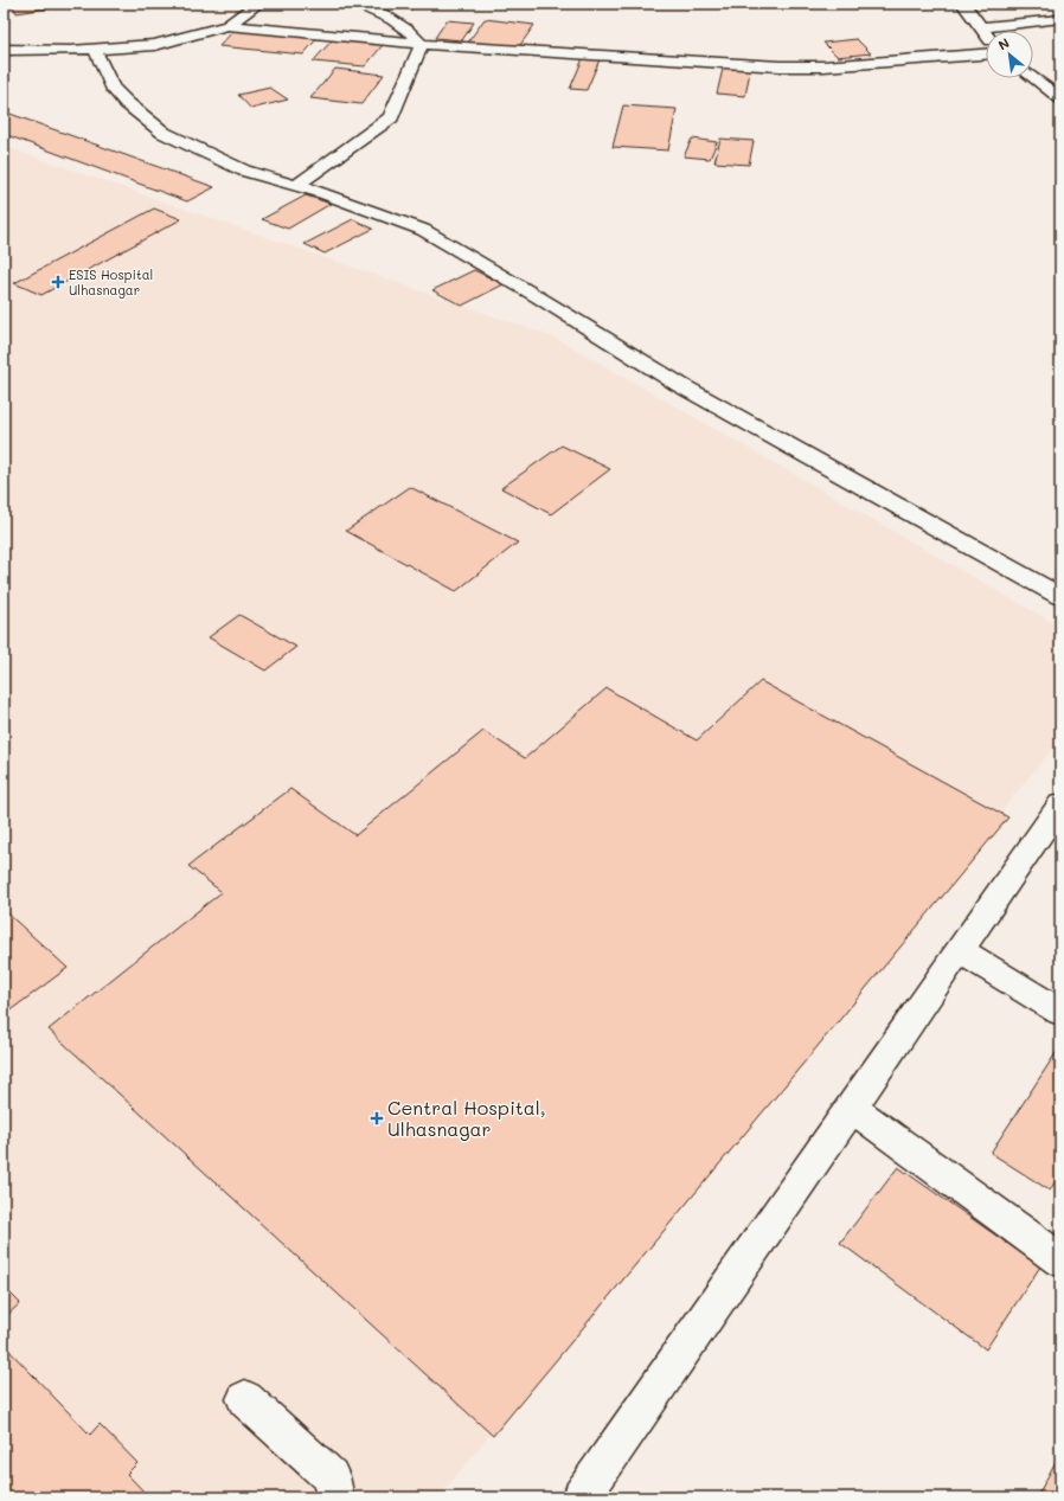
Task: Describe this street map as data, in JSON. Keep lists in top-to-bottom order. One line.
{"places":{"health":["ESIS Hospital Ulhasnagar","Central Hospital, Ulhasnagar"]},"north":"top left"}
